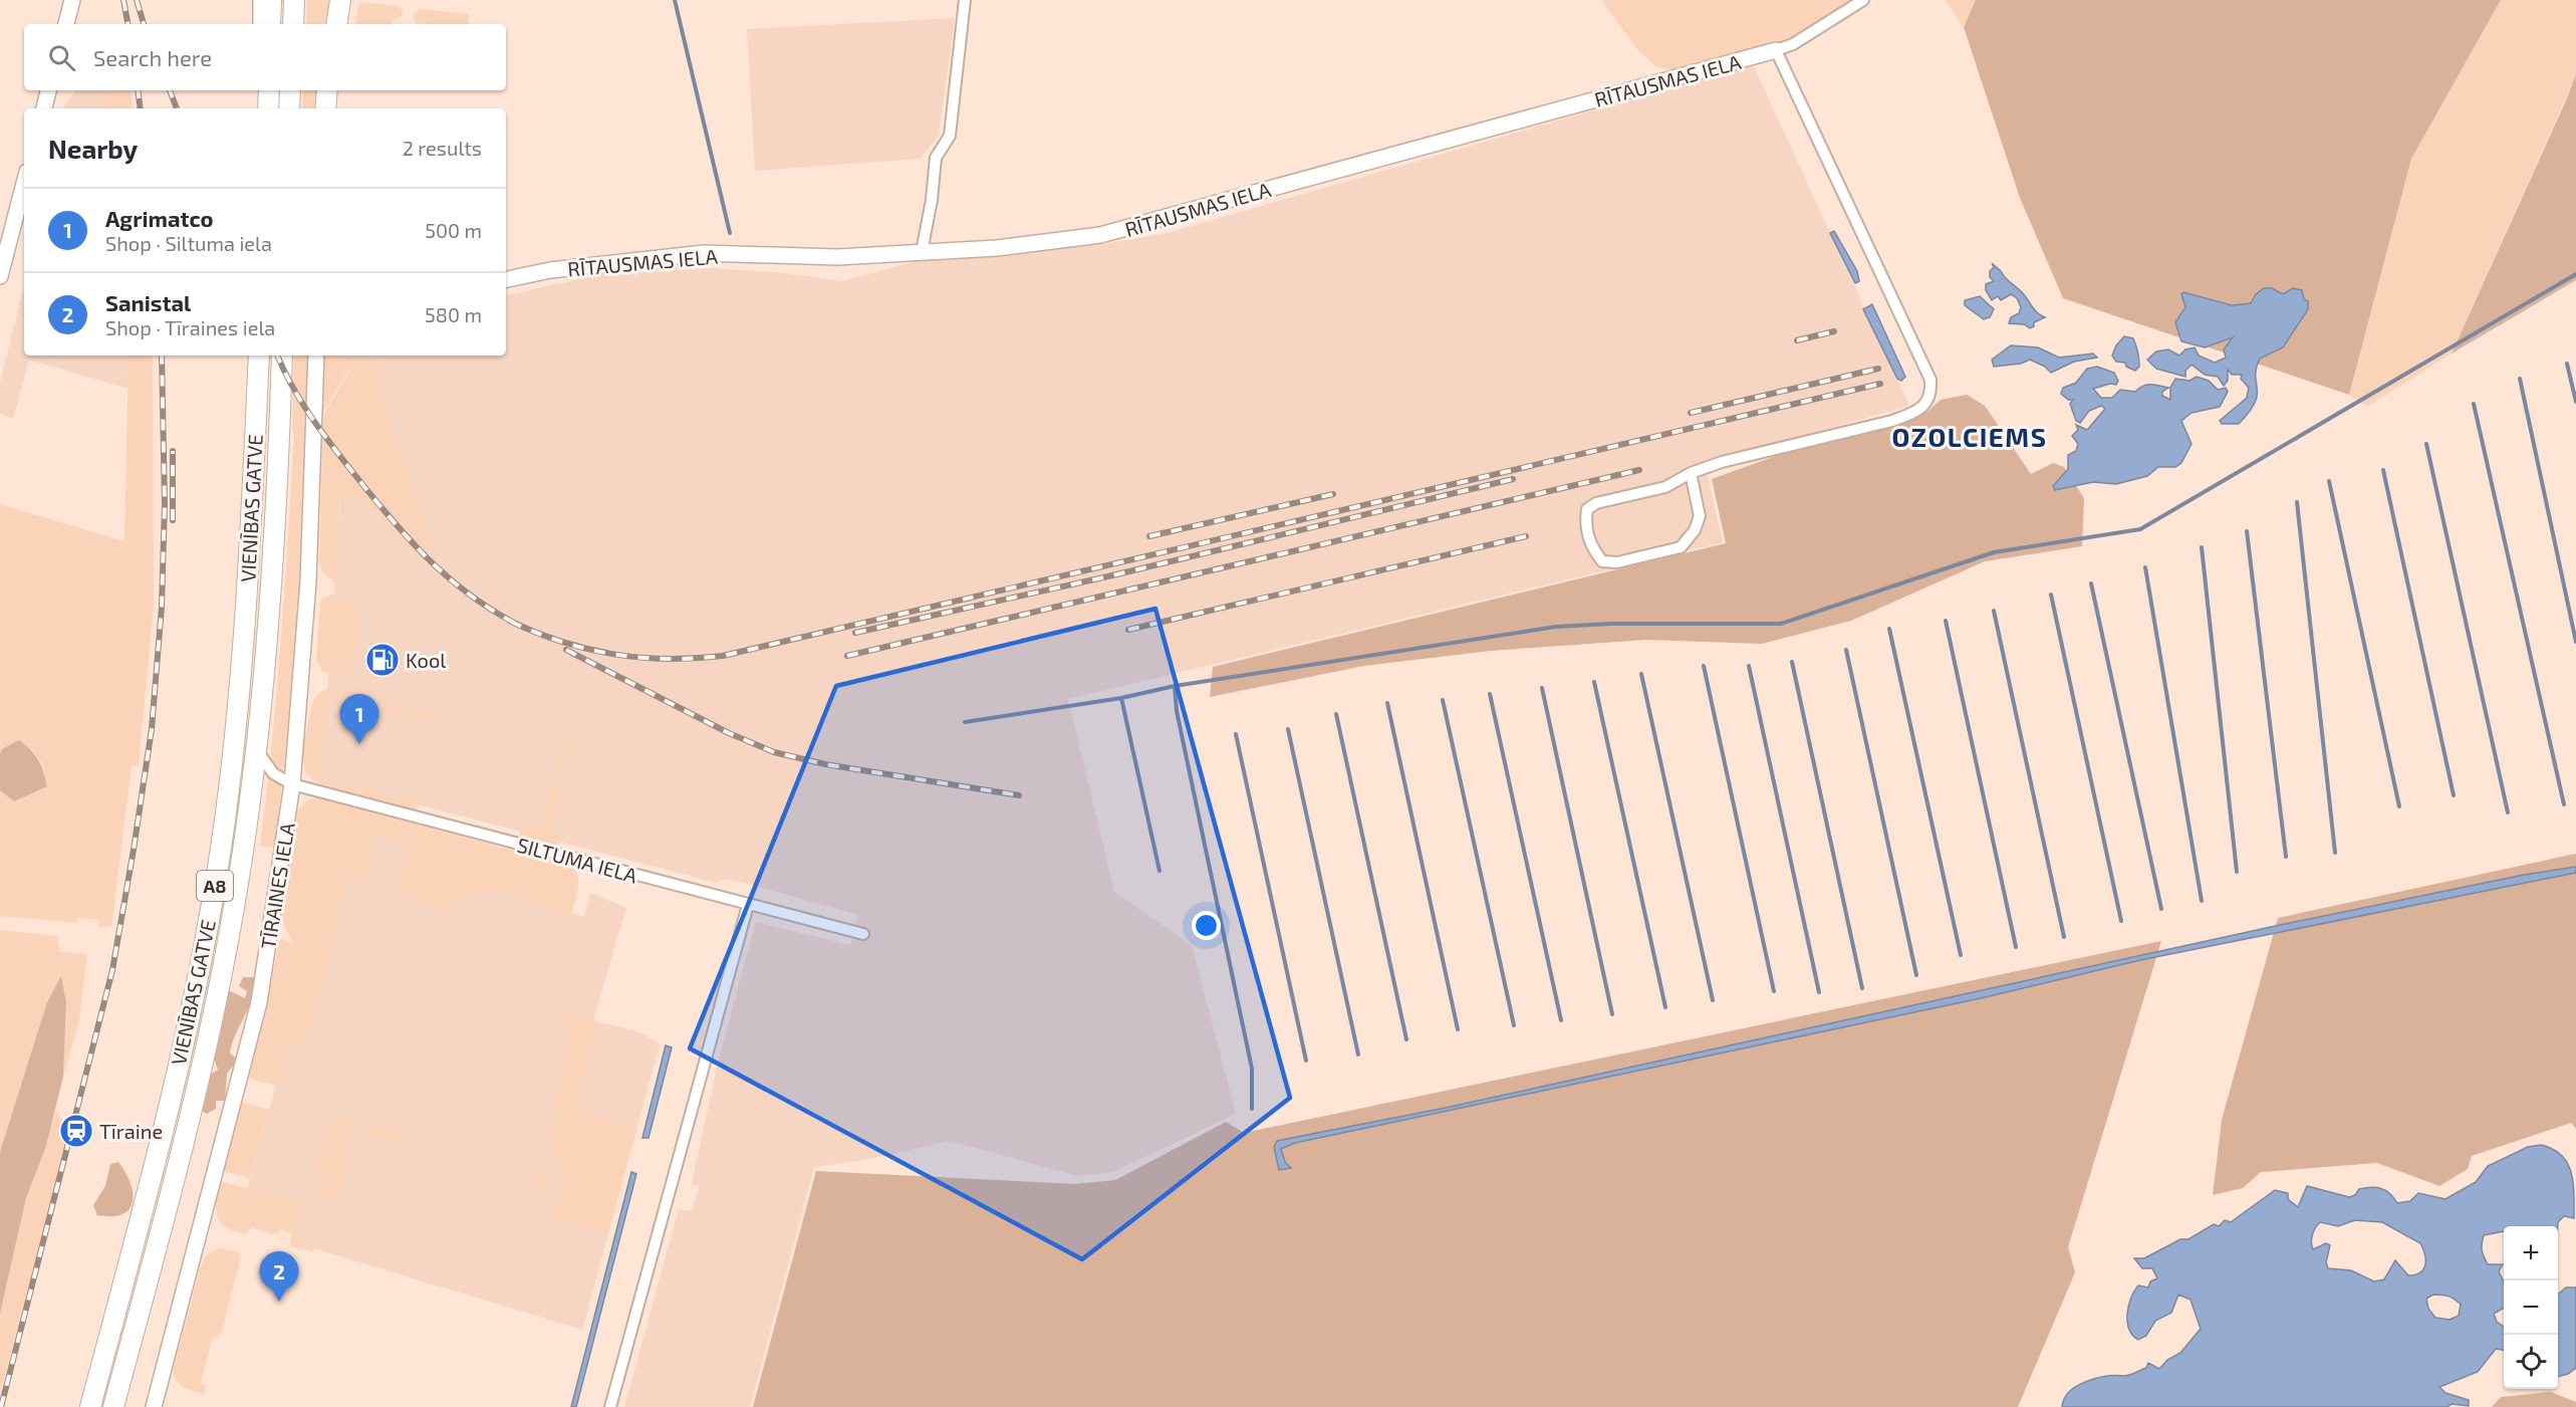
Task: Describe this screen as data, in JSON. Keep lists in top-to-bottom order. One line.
{"streets":{"highway":["VIENĪBAS GATVE","A8"],"street":["RĪTAUSMAS IELA","SILTUMA IELA","TĪRAINES IELA"]},"crossings":[["SILTUMA IELA","TĪRAINES IELA"]],"districts":["OZOLCIEMS"],"places":{"fuel station":["Kool"],"station":["Tīraine"]},"page":{"search":"Search here","heading":["Nearby","2 results"],"list":[{"mark":"1","name":"Agrimatco","note":"Shop · Siltuma iela","value":"500 m"},{"mark":"2","name":"Sanistal","note":"Shop · Tīraines iela","value":"580 m"}],"pins":["1","2"],"map_buttons":["+","−"]}}
